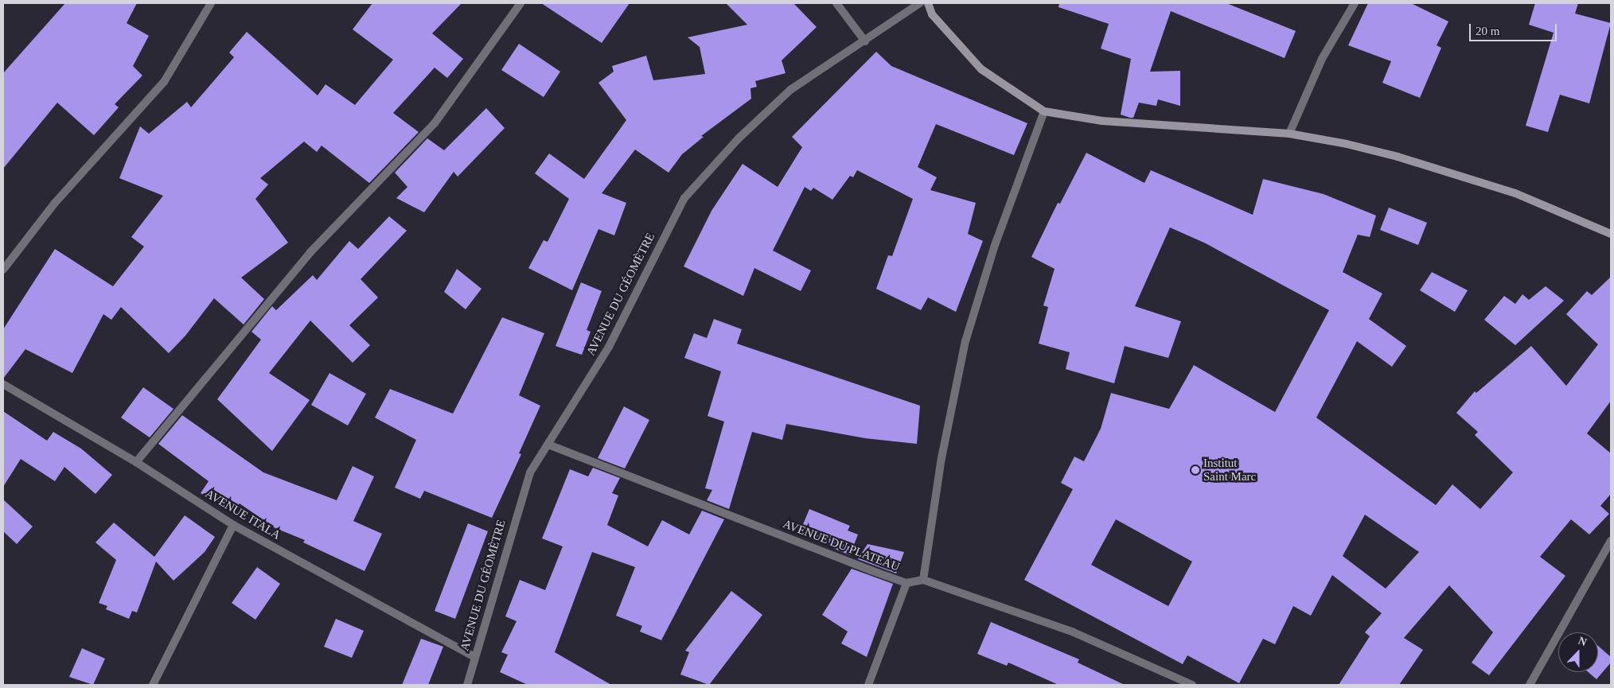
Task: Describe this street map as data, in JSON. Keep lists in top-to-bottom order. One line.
{"streets":{"street":["AVENUE DU GÉOMÈTRE","AVENUE ITALA","AVENUE DU PLATEAU"]},"crossings":[["AVENUE DU GÉOMÈTRE","AVENUE ITALA"],["AVENUE DU GÉOMÈTRE","AVENUE DU PLATEAU"]],"places":["Institut Saint Marc"],"scale_bar":"20 m","north":"top"}
